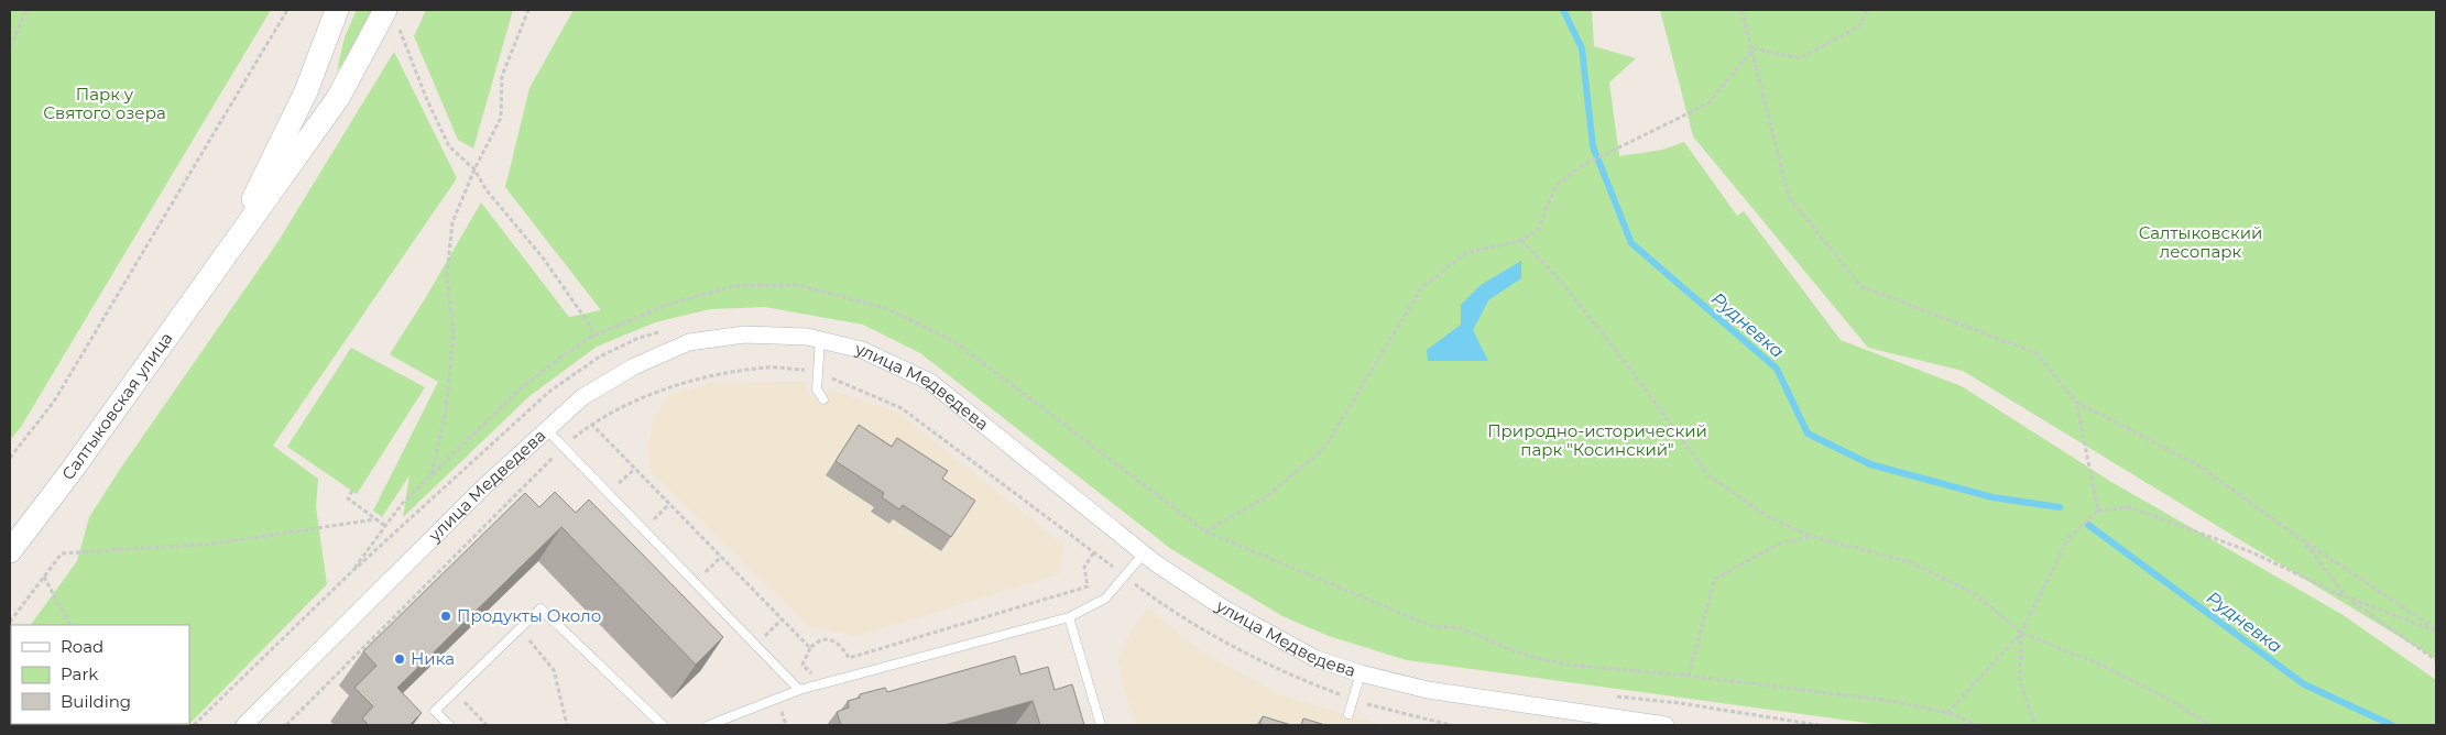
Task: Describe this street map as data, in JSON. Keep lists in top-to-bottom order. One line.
{"streets":{"main road":["Салтыковская улица"],"street":["улица Медведева"]},"water":["Рудневка"],"parks":["Парк у Святого озера","Салтыковский лесопарк","Природно-исторический парк \"Косинский\""],"places":["Продукты Около","Ника"],"legend":["Road","Park","Building"]}
